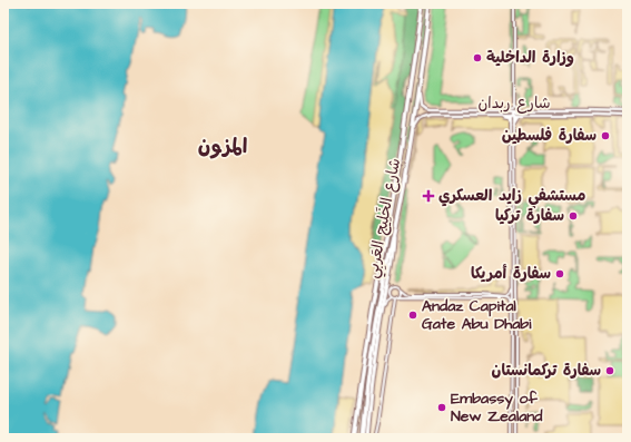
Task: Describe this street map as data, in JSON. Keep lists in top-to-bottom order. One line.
{"streets":{"highway":["شارع الخَلِيج العَربِي"],"main road":["شارع ربدان"]},"districts":["المزون"],"places":{"other":["وزارة الداخلية","سفارة فلسطين","سفارة تركيا","سفارة أمريكا","Andaz Capital Gate Abu Dhabi","سفارة تركمانستان","Embassy of New Zealand"],"health":["مستشفي زايد العسكري"]}}
